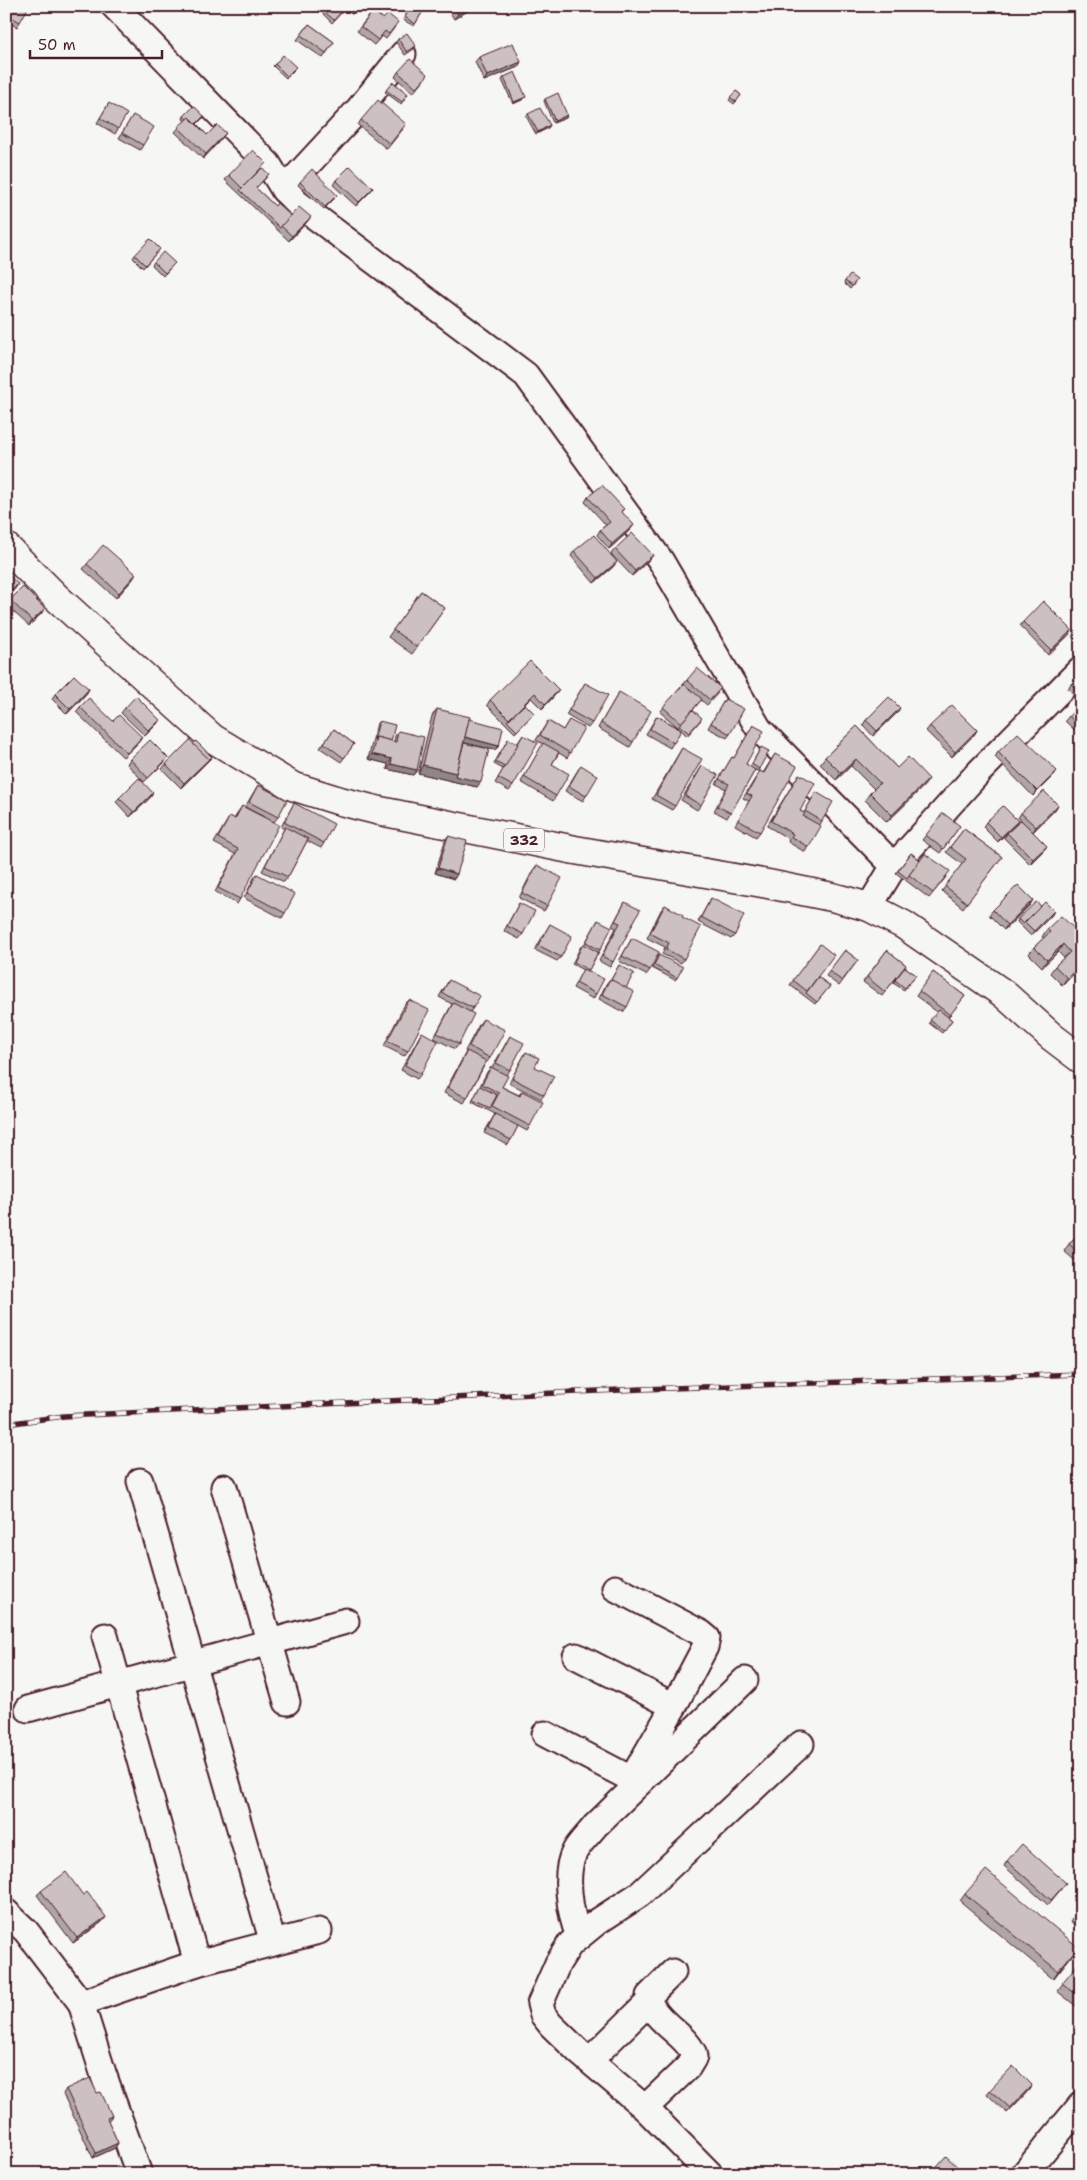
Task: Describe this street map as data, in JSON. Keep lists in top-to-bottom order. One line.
{"streets":{"main road":["332"]},"scale_bar":"50 m"}
